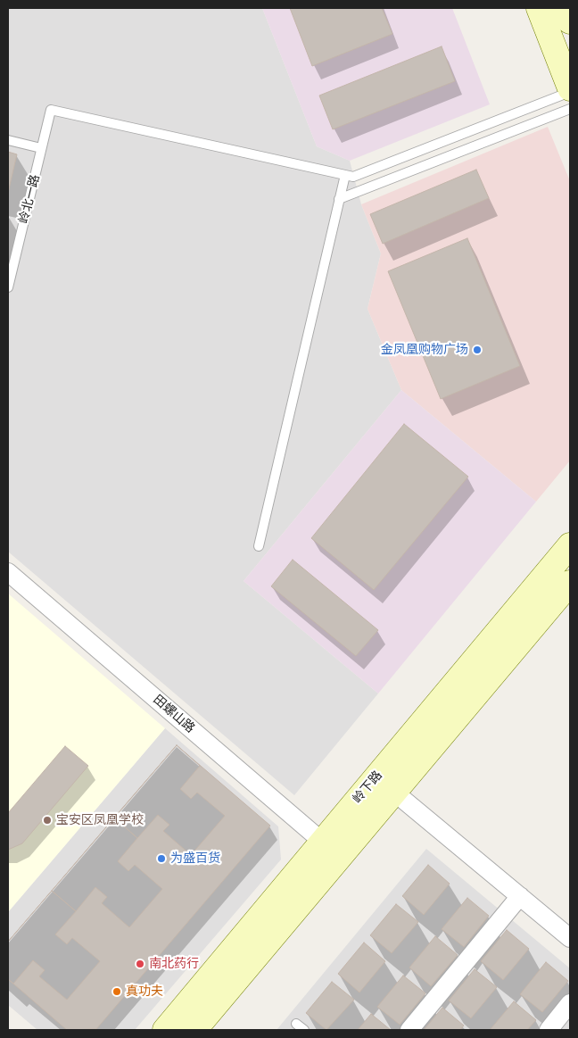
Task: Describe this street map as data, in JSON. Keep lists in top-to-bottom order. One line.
{"streets":{"street":["田螺山路","岭下路"],"lane":["岭北一路"]},"crossings":[["田螺山路","岭下路"]],"places":["金凤凰购物广场","宝安区凤凰学校","为盛百货","南北药行","真功夫"]}
